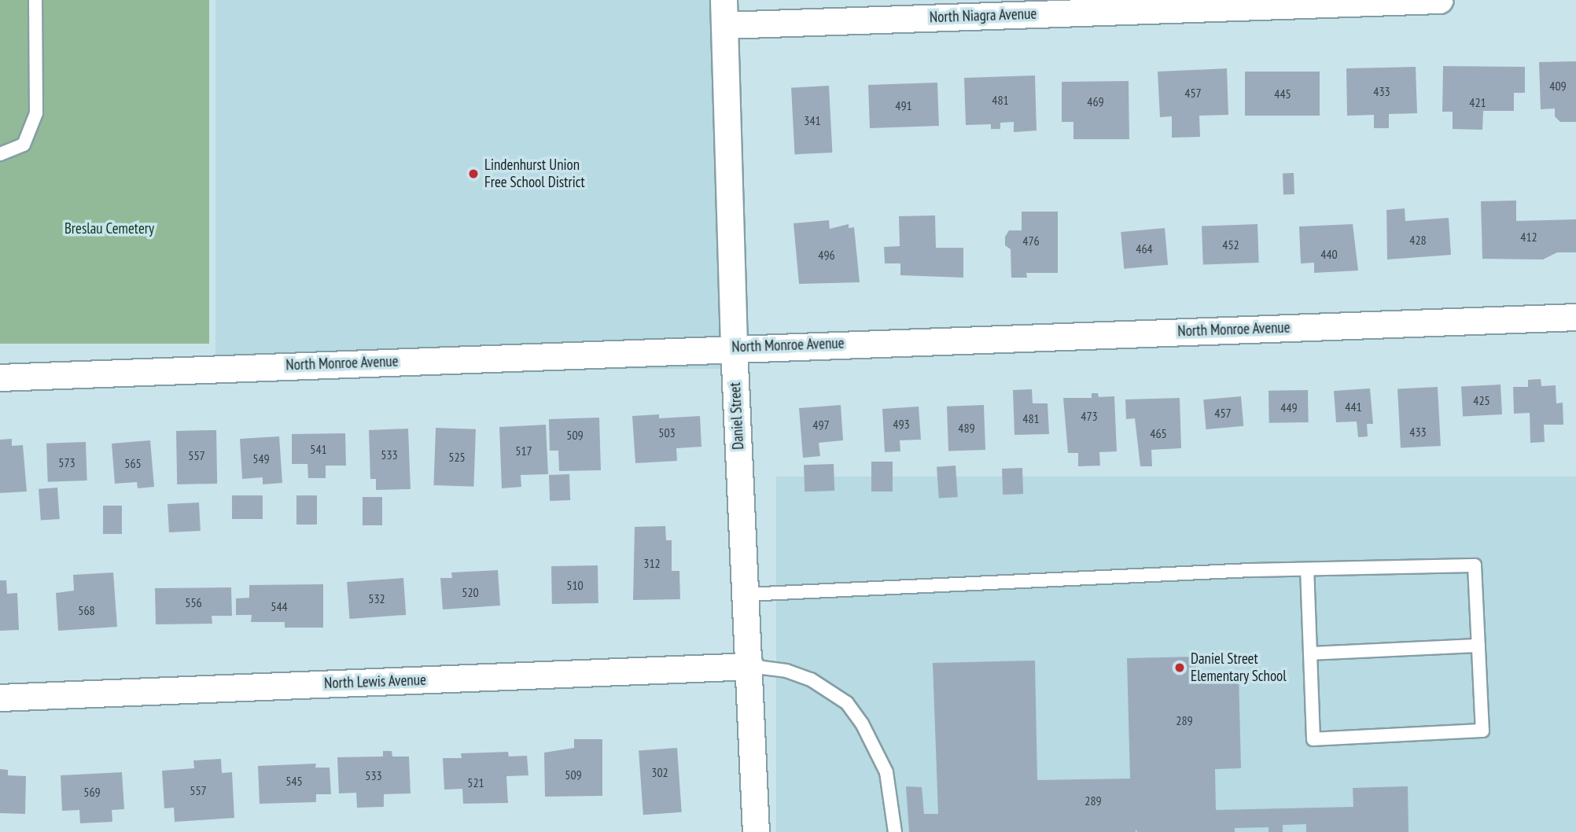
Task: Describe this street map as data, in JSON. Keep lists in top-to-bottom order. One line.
{"streets":{"street":["North Niagra Avenue","North Monroe Avenue","Daniel Street","North Lewis Avenue"]},"crossings":[["North Niagra Avenue","Daniel Street"],["North Monroe Avenue","Daniel Street"],["Daniel Street","North Lewis Avenue"]],"parks":["Breslau Cemetery"],"places":["Lindenhurst Union Free School District","Daniel Street Elementary School"],"house_numbers":["409","433","457","445","481","469","421","491","341","412","428","476","452","464","440","496","425","441","449","457","473","481","493","497","489","433","503","465","509","541","517","533","557","525","549","573","565","312","510","520","532","556","544","568","289","302","509","533","545","521","557","569","289"]}
